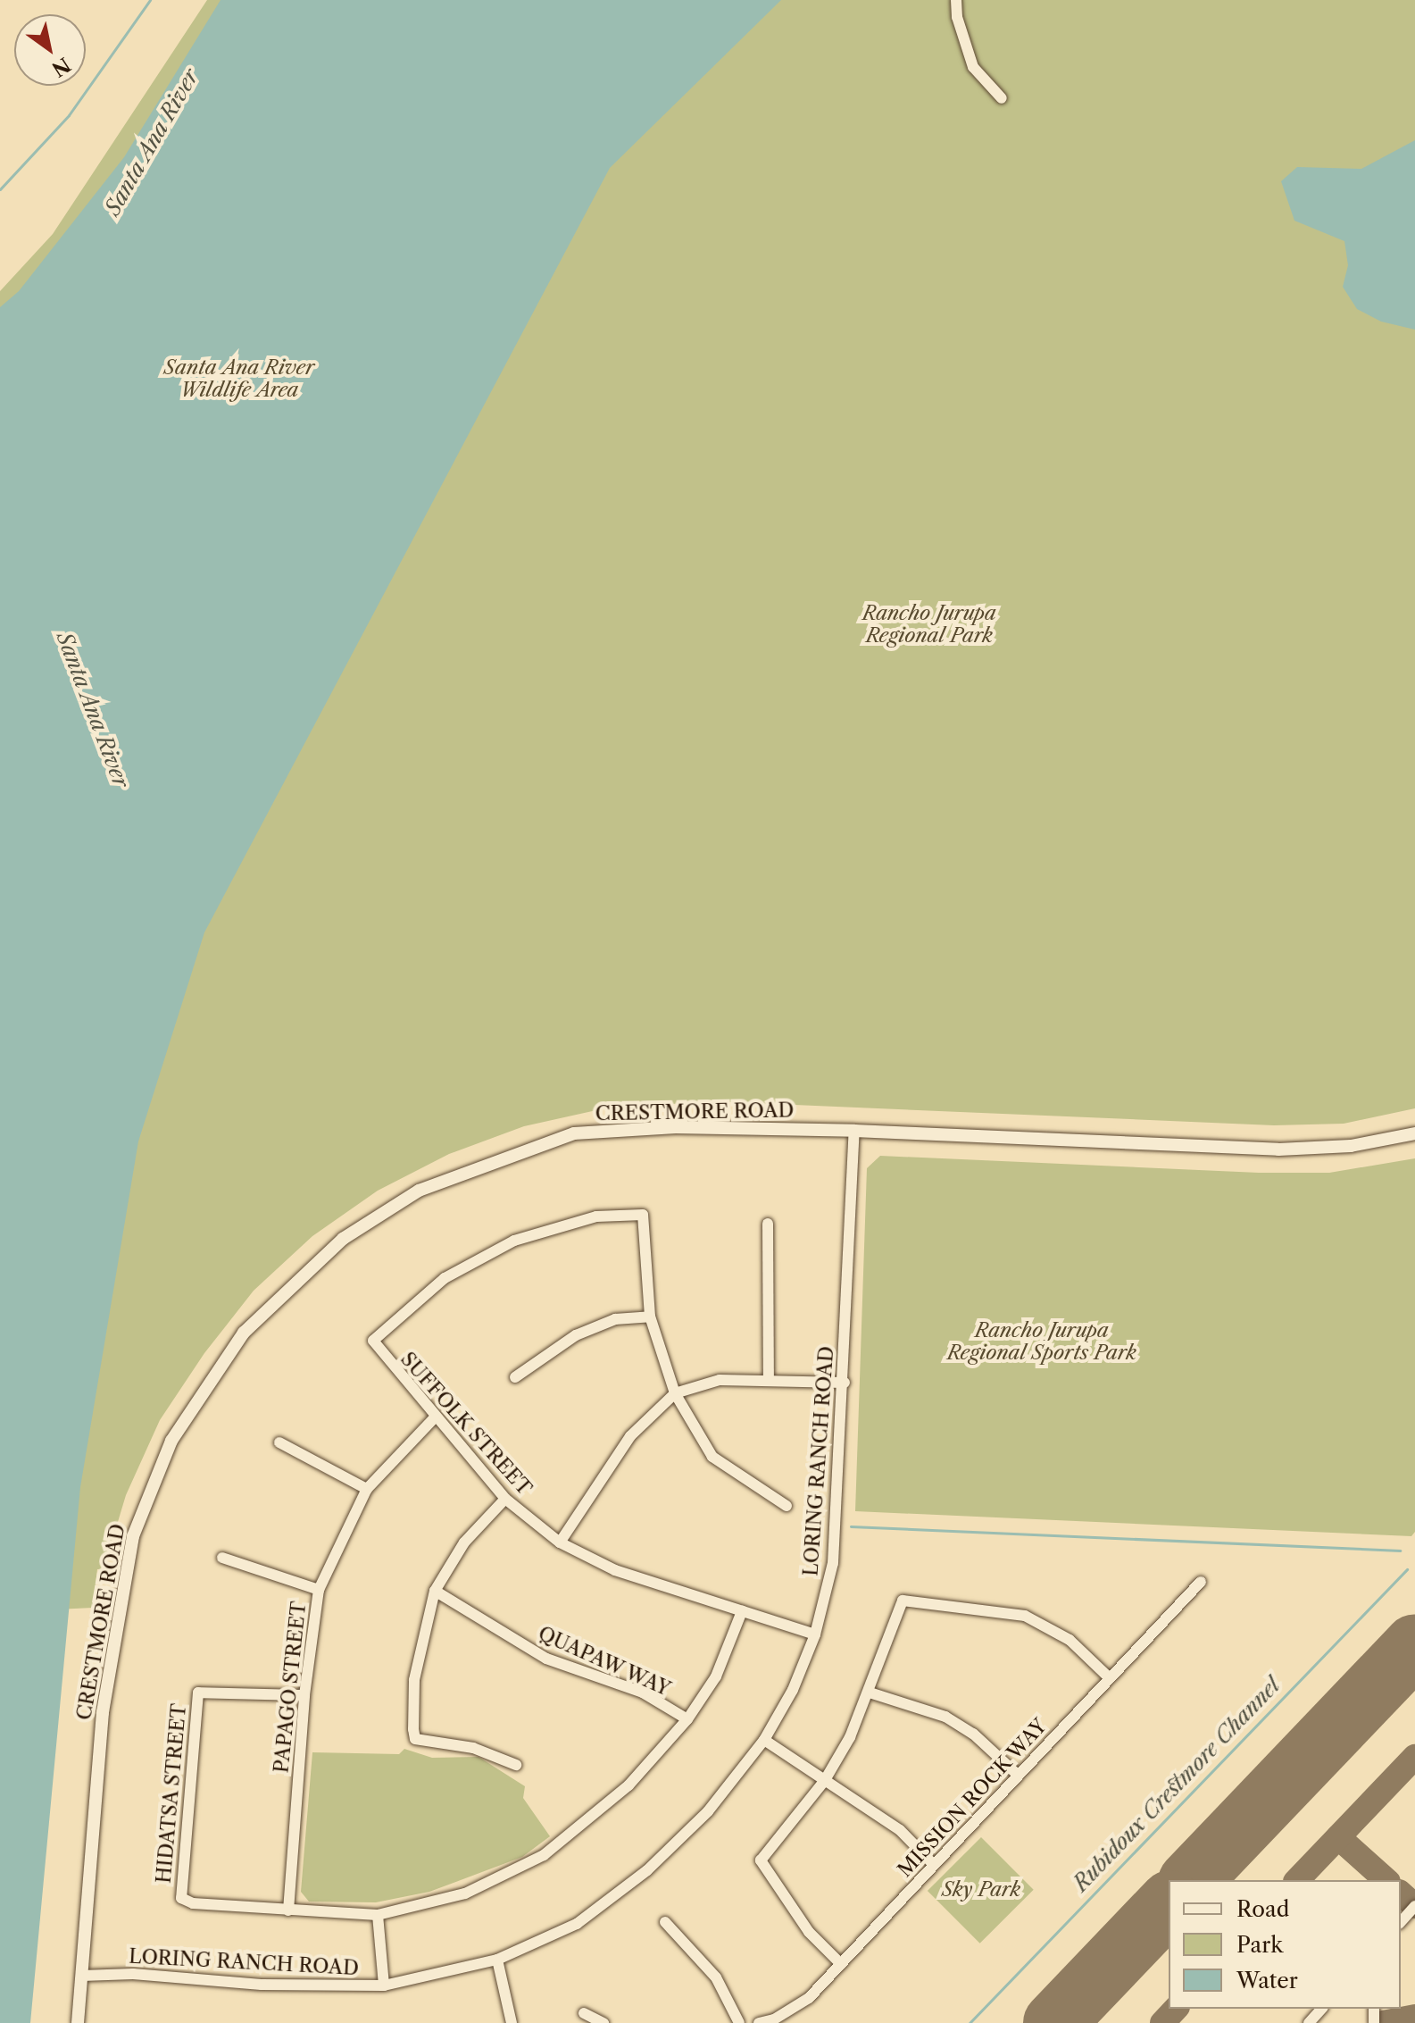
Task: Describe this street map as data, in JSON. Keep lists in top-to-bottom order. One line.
{"streets":{"street":["CRESTMORE ROAD","SUFFOLK STREET","LORING RANCH ROAD","QUAPAW WAY","PAPAGO STREET","HIDATSA STREET","MISSION ROCK WAY"]},"crossings":[["CRESTMORE ROAD","LORING RANCH ROAD"],["SUFFOLK STREET","LORING RANCH ROAD"],["SUFFOLK STREET","PAPAGO STREET"],["PAPAGO STREET","HIDATSA STREET"]],"water":["Santa Ana River","Rubidoux Crestmore Channel"],"parks":["Santa Ana River Wildlife Area","Rancho Jurupa Regional Park","Rancho Jurupa Regional Sports Park","Sky Park"],"legend":["Road","Park","Water"],"north":"bottom right"}
